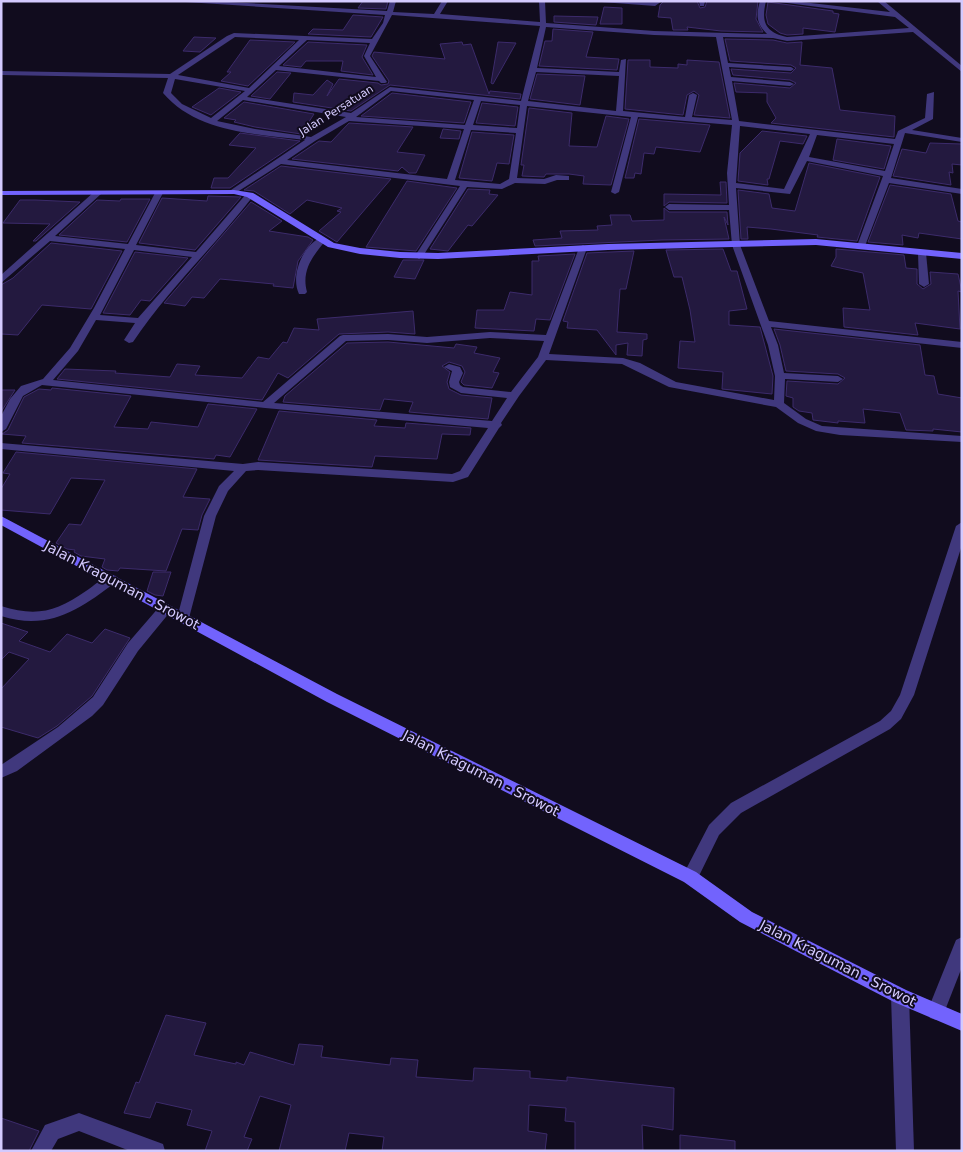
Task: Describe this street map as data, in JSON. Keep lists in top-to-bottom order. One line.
{"streets":{"street":["Jalan Persatuan","Jalan Kraguman - Srowot"]}}
